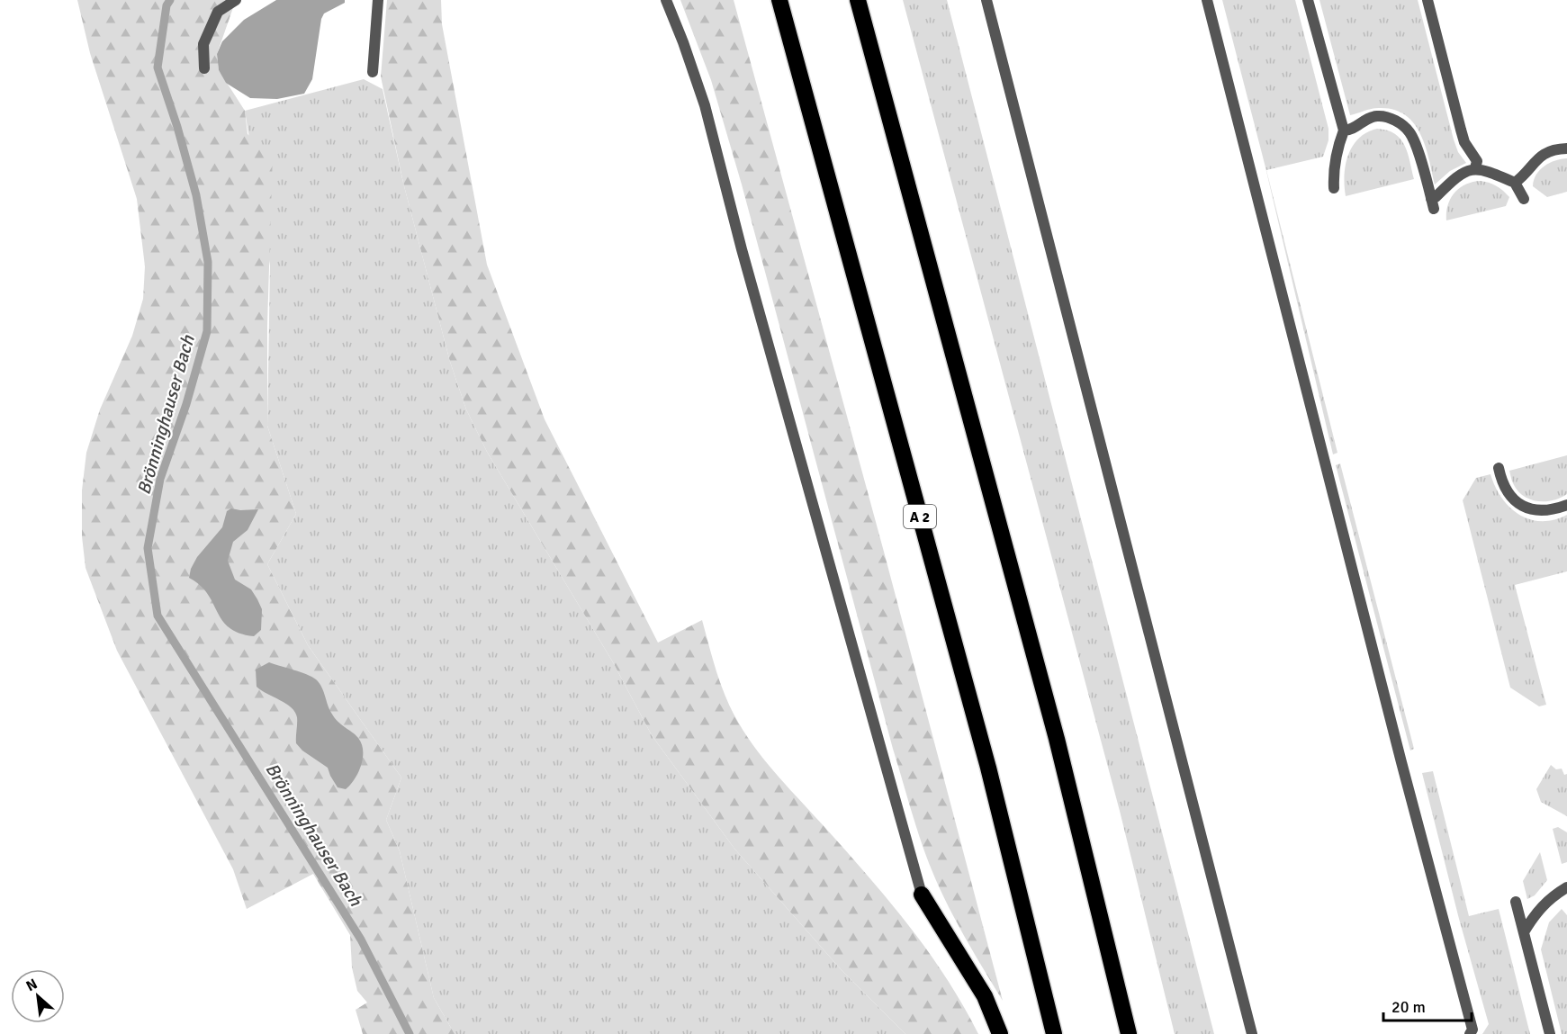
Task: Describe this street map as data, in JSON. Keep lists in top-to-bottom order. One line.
{"streets":{"highway":["A 2"]},"water":["Brönninghauser Bach"],"scale_bar":"20 m","north":"top left"}
